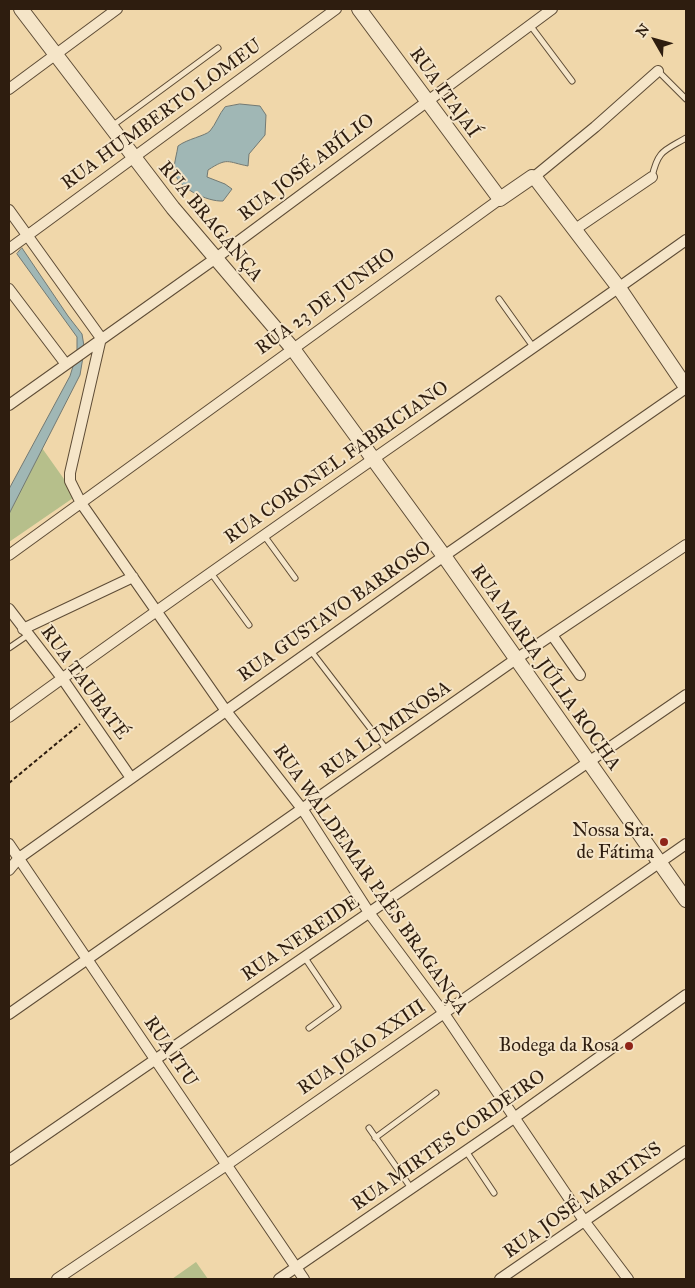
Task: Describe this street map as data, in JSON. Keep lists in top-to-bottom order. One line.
{"streets":{"street":["RUA ITAJAÍ","RUA HUMBERTO LOMEU","RUA JOSÉ ABÍLIO","RUA BRAGANÇA","RUA 23 DE JUNHO","RUA CORONEL FABRICIANO","RUA GUSTAVO BARROSO","RUA MARIA JÚLIA ROCHA","RUA TAUBATÉ","RUA LUMINOSA","RUA WALDEMAR PAES BRAGANÇA","RUA NEREIDE","RUA JOÃO XXIII","RUA ITU","RUA MIRTES CORDEIRO","RUA JOSÉ MARTINS"]},"crossings":[["RUA ITAJAÍ","RUA JOSÉ ABÍLIO"],["RUA ITAJAÍ","RUA 23 DE JUNHO"],["RUA HUMBERTO LOMEU","RUA BRAGANÇA"],["RUA JOSÉ ABÍLIO","RUA BRAGANÇA"],["RUA JOSÉ ABÍLIO","RUA WALDEMAR PAES BRAGANÇA"],["RUA BRAGANÇA","RUA 23 DE JUNHO"],["RUA BRAGANÇA","RUA CORONEL FABRICIANO"],["RUA BRAGANÇA","RUA MARIA JÚLIA ROCHA"],["RUA 23 DE JUNHO","RUA WALDEMAR PAES BRAGANÇA"],["RUA CORONEL FABRICIANO","RUA MARIA JÚLIA ROCHA"],["RUA CORONEL FABRICIANO","RUA TAUBATÉ"],["RUA CORONEL FABRICIANO","RUA WALDEMAR PAES BRAGANÇA"],["RUA GUSTAVO BARROSO","RUA MARIA JÚLIA ROCHA"],["RUA GUSTAVO BARROSO","RUA TAUBATÉ"],["RUA GUSTAVO BARROSO","RUA WALDEMAR PAES BRAGANÇA"],["RUA GUSTAVO BARROSO","RUA ITU"],["RUA MARIA JÚLIA ROCHA","RUA LUMINOSA"],["RUA MARIA JÚLIA ROCHA","RUA NEREIDE"],["RUA MARIA JÚLIA ROCHA","RUA JOÃO XXIII"],["RUA LUMINOSA","RUA WALDEMAR PAES BRAGANÇA"],["RUA LUMINOSA","RUA ITU"],["RUA WALDEMAR PAES BRAGANÇA","RUA NEREIDE"],["RUA WALDEMAR PAES BRAGANÇA","RUA JOÃO XXIII"],["RUA WALDEMAR PAES BRAGANÇA","RUA MIRTES CORDEIRO"],["RUA WALDEMAR PAES BRAGANÇA","RUA JOSÉ MARTINS"],["RUA NEREIDE","RUA ITU"],["RUA JOÃO XXIII","RUA ITU"],["RUA ITU","RUA MIRTES CORDEIRO"]],"places":["Nossa Sra. de Fátima","Bodega da Rosa"],"north":"top left"}
